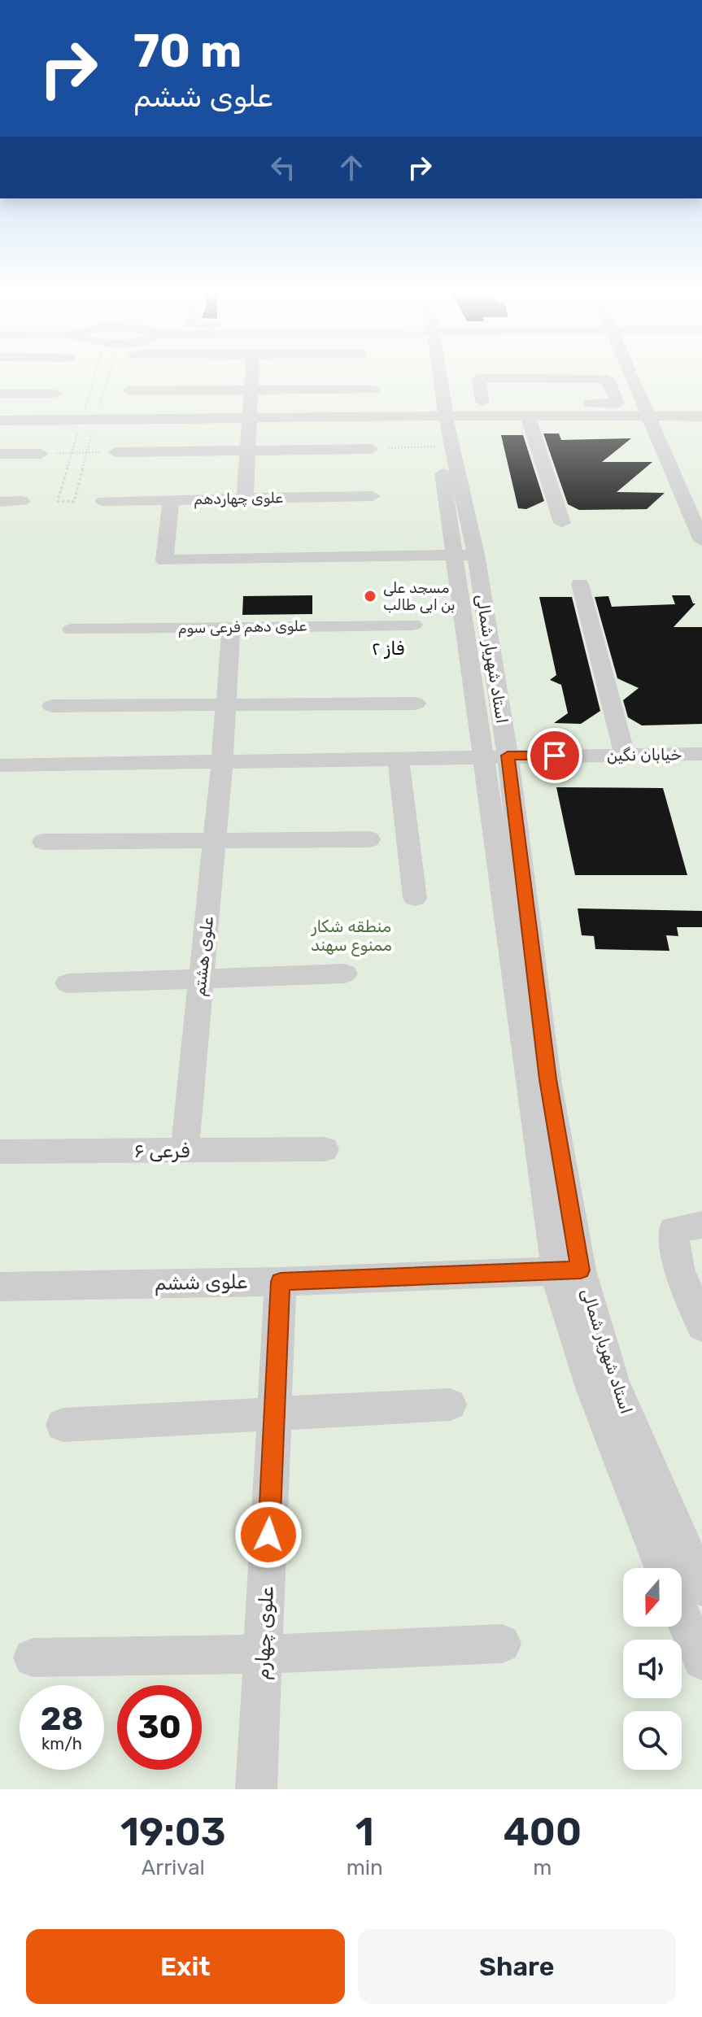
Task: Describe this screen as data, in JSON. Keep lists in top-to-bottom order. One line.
{"streets":{"street":["علوی چهاردهم","علوی دهم فرعی سوم","استاد شهریار شمالی","خیابان نگین","علوی هشتم","فرعی ۶","علوی ششم","علوی چهارم"]},"crossings":[["علوی دهم فرعی سوم","علوی هشتم"],["استاد شهریار شمالی","خیابان نگین"],["استاد شهریار شمالی","علوی ششم"],["خیابان نگین","علوی هشتم"],["علوی هشتم","فرعی ۶"],["علوی ششم","علوی چهارم"]],"districts":["فاز ۲"],"parks":["منطقه شکار ممنوع سهند"],"places":["مسجد علی بن ابی طالب"],"north":"bottom","page":{"turn":["70 m","علوی ششم"],"speed":"28 km/h","limit":"30","eta":["19:03","Arrival","1","min","400","m"],"buttons":["Exit","Share"]}}
